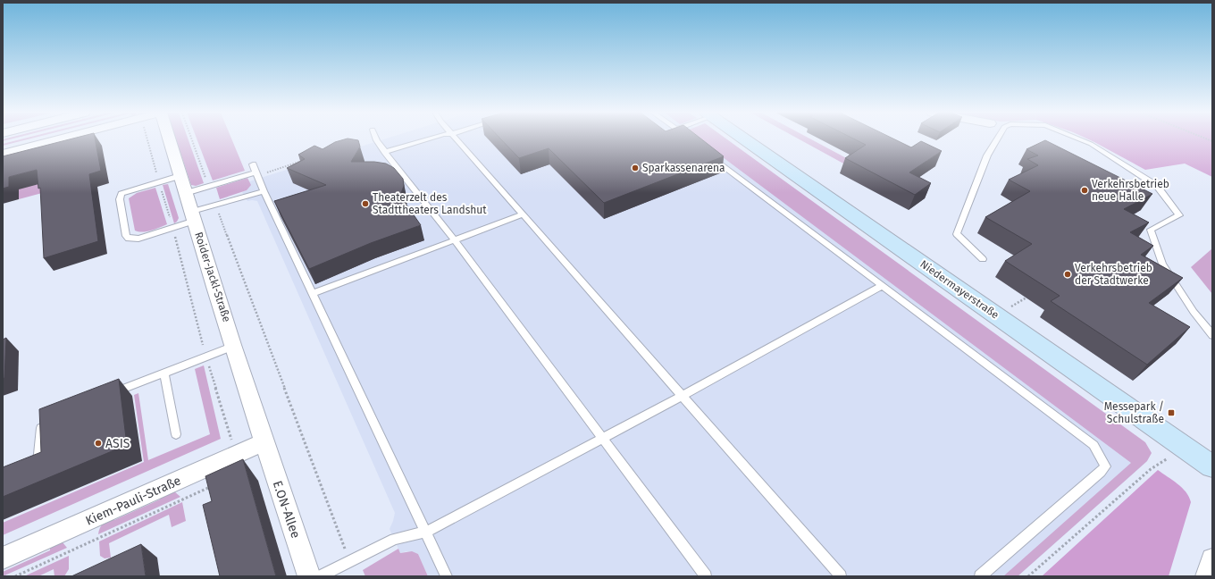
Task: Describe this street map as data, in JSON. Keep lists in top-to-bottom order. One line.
{"streets":{"main road":["Niedermayerstraße"],"street":["Roider-Jackl-Straße","Kiem-Pauli-Straße","E.ON-Allee"]},"crossings":[["Roider-Jackl-Straße","Kiem-Pauli-Straße"],["Roider-Jackl-Straße","E.ON-Allee"],["Kiem-Pauli-Straße","E.ON-Allee"]],"places":{"other":["Sparkassenarena","Verkehrsbetrieb neue Halle","Theaterzelt des Stadttheaters Landshut","Verkehrsbetrieb der Stadtwerke","ASIS"],"transit":["Messepark / Schulstraße"]}}
